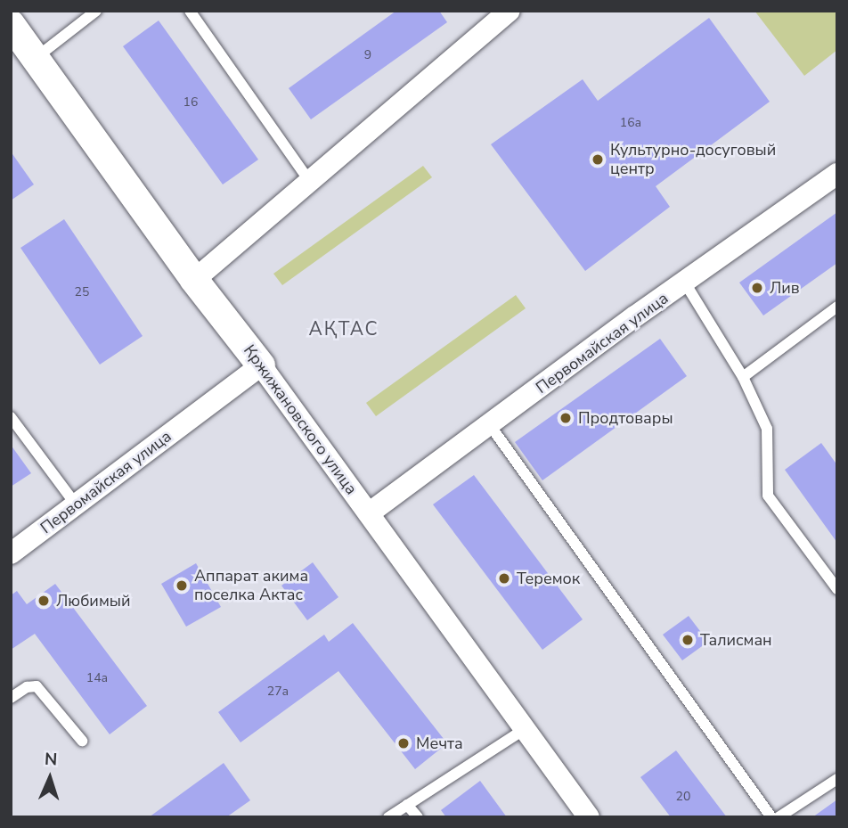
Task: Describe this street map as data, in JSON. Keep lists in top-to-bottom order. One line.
{"streets":{"street":["Первомайская улица","Кржижановского улица"]},"crossings":[["Первомайская улица","Кржижановского улица"]],"districts":["АҚТАС"],"places":["Культурно-досуговый центр","Лив","Продтовары","Теремок","Аппарат акима поселка Актас","Любимый","Талисман","Мечта"],"house_numbers":["9","16","16а","25","14а","27а","20"],"north":"top"}
